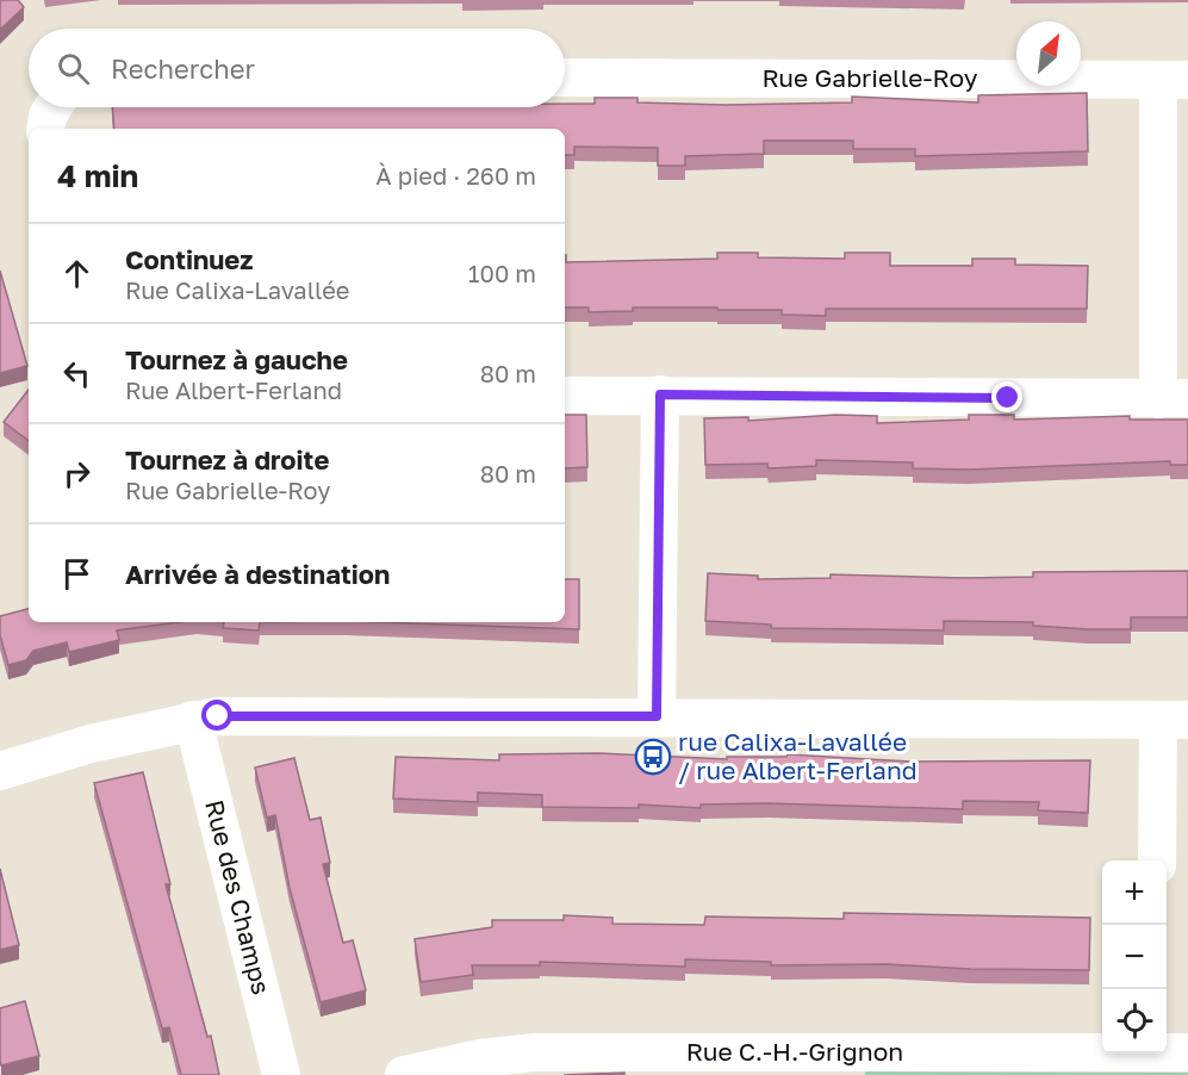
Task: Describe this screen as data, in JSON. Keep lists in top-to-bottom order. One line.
{"streets":{"street":["Rue Gabrielle-Roy","Rue des Champs","Rue C.-H.-Grignon"]},"places":{"bus stop":["rue Calixa-Lavallée / rue Albert-Ferland"]},"north":"top right","page":{"search":"Rechercher","heading":["4 min","À pied · 260 m"],"list":[["Continuez","Rue Calixa-Lavallée","100 m"],["Tournez à gauche","Rue Albert-Ferland","80 m"],["Tournez à droite","Rue Gabrielle-Roy","80 m"],"Arrivée à destination"],"map_buttons":["+","−"]}}
